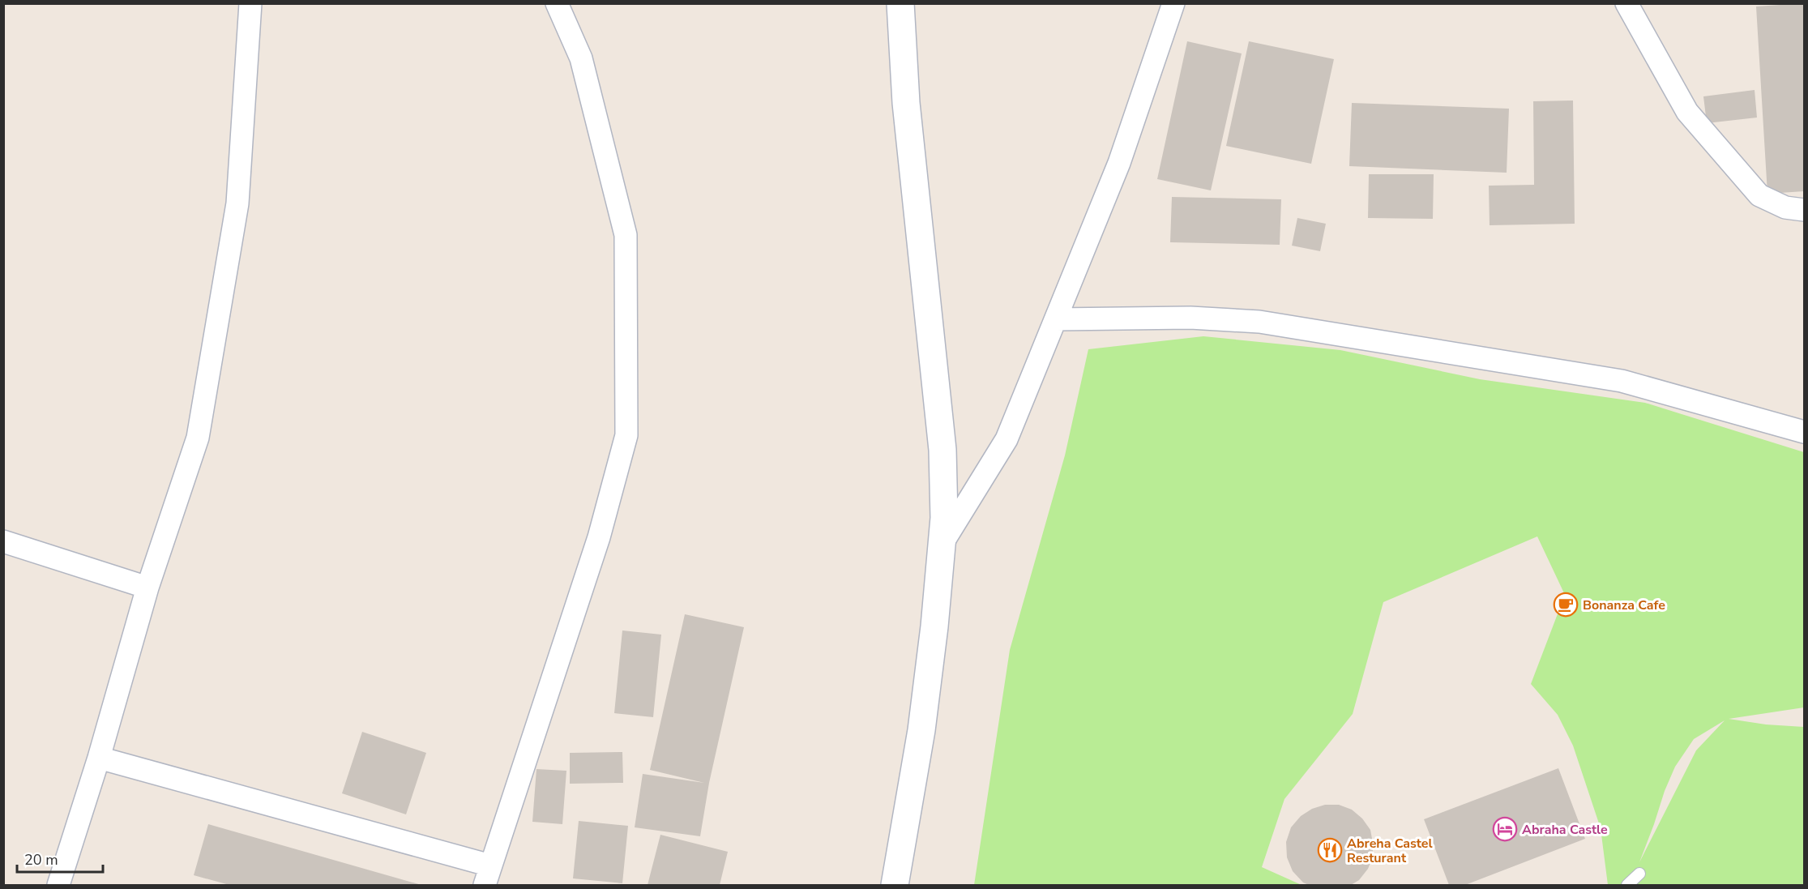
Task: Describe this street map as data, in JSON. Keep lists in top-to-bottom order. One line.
{"places":{"cafe":["Bonanza Cafe"],"hotel":["Abraha Castle"],"restaurant":["Abreha Castel Resturant"]},"scale_bar":"20 m"}
